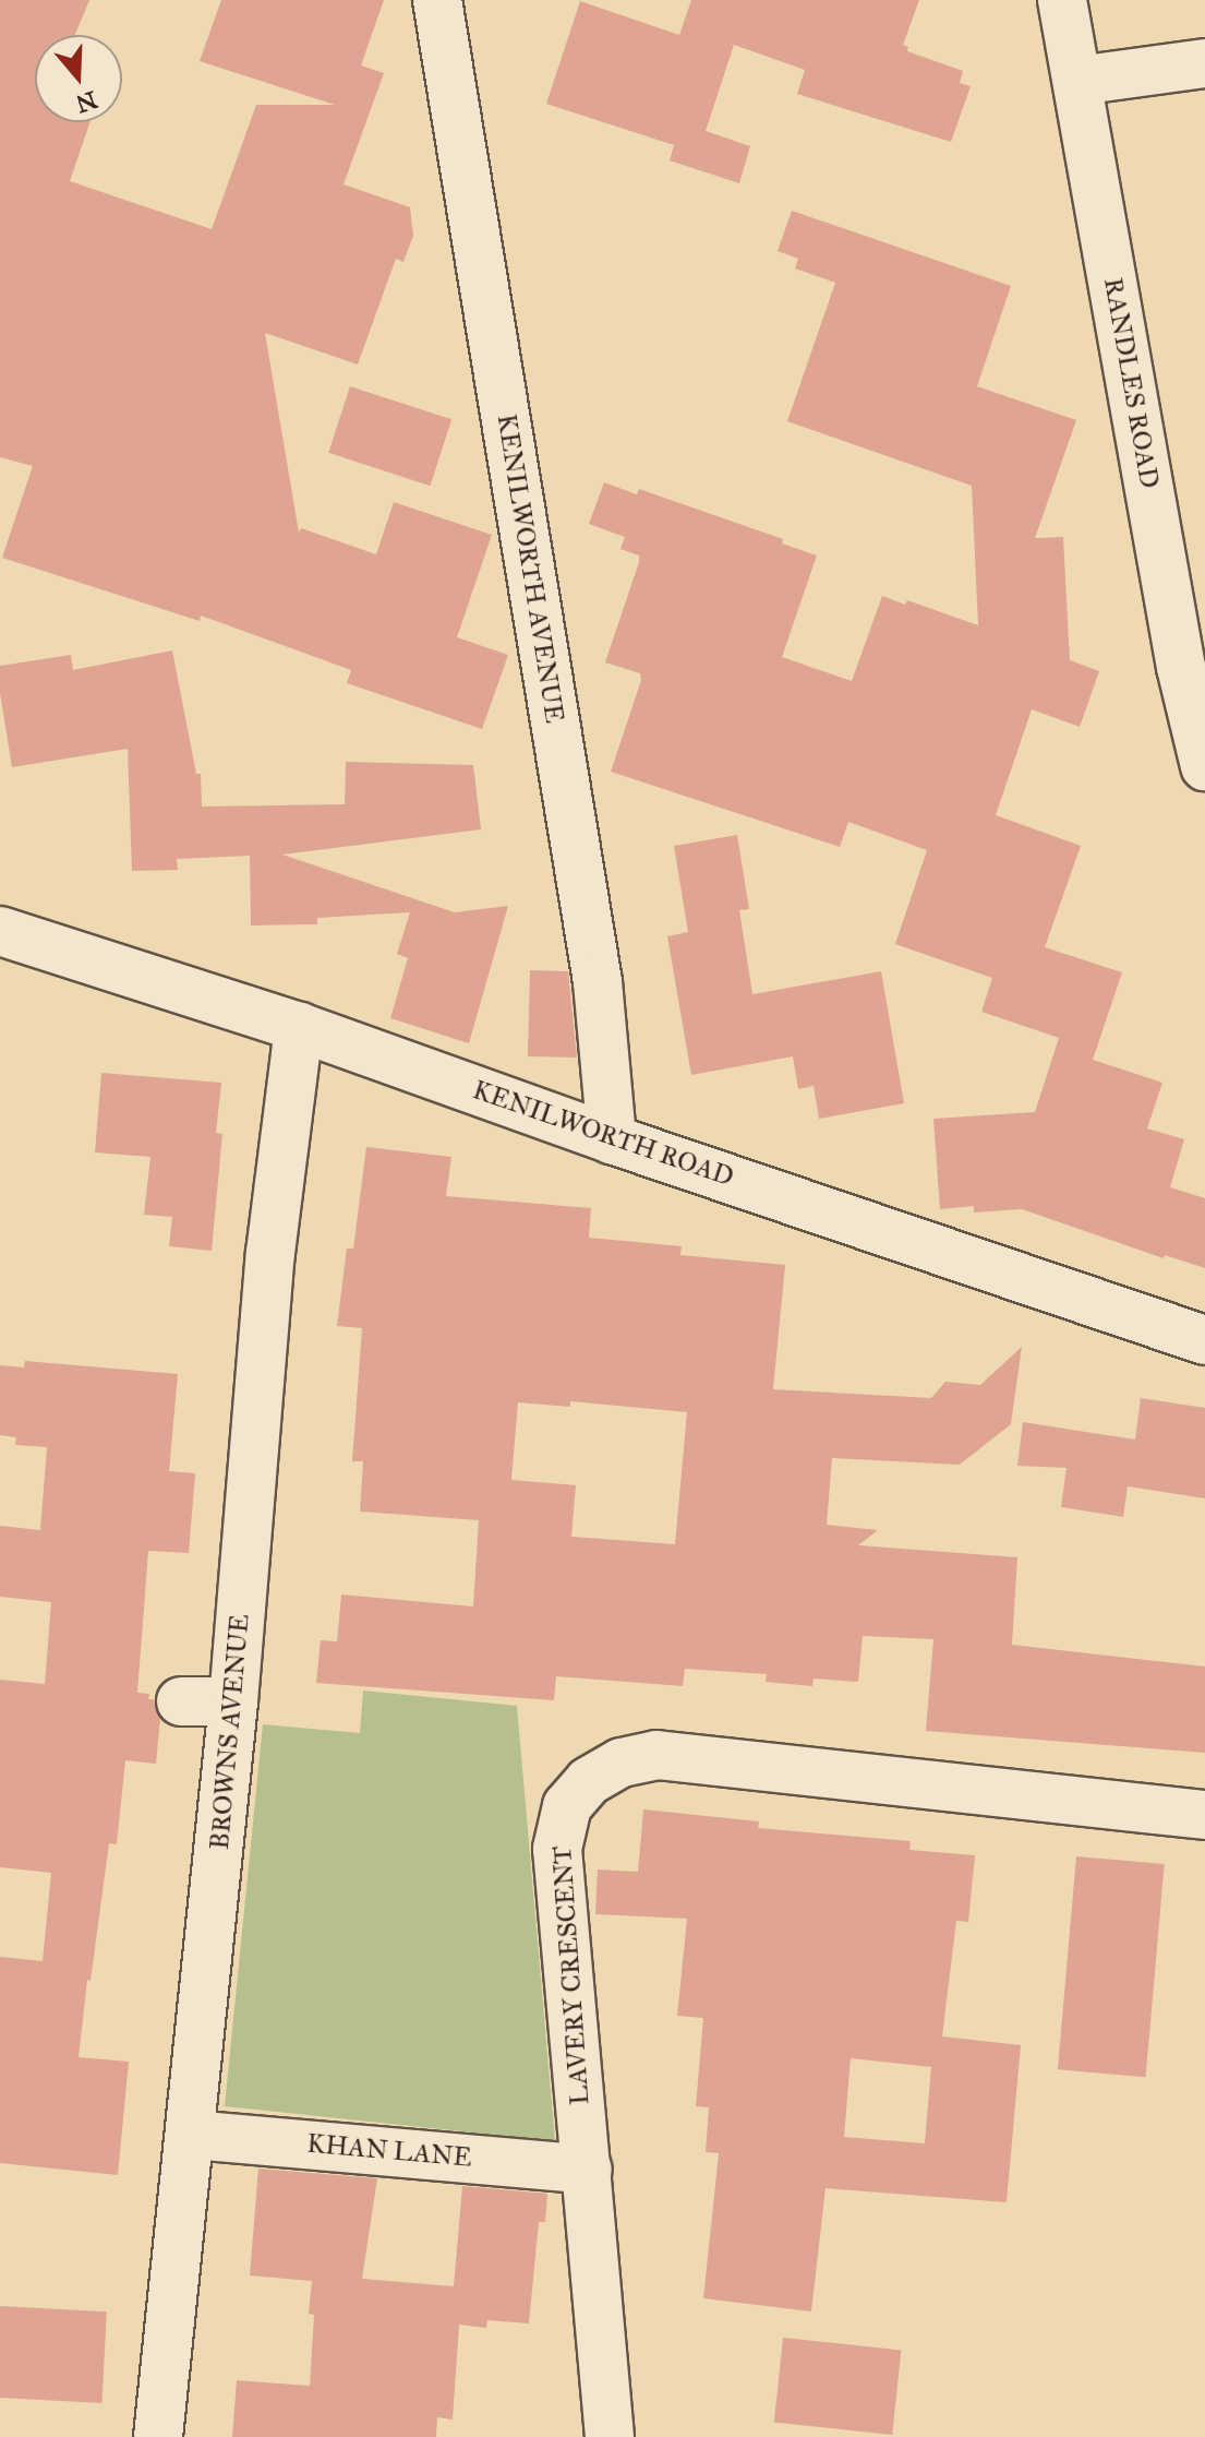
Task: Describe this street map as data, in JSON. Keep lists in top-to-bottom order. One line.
{"streets":{"street":["RANDLES ROAD","KENILWORTH AVENUE","KENILWORTH ROAD","BROWNS AVENUE","LAVERY CRESCENT","KHAN LANE"]},"crossings":[["KENILWORTH AVENUE","KENILWORTH ROAD"],["KENILWORTH ROAD","BROWNS AVENUE"],["BROWNS AVENUE","KHAN LANE"],["LAVERY CRESCENT","KHAN LANE"]],"north":"bottom"}
